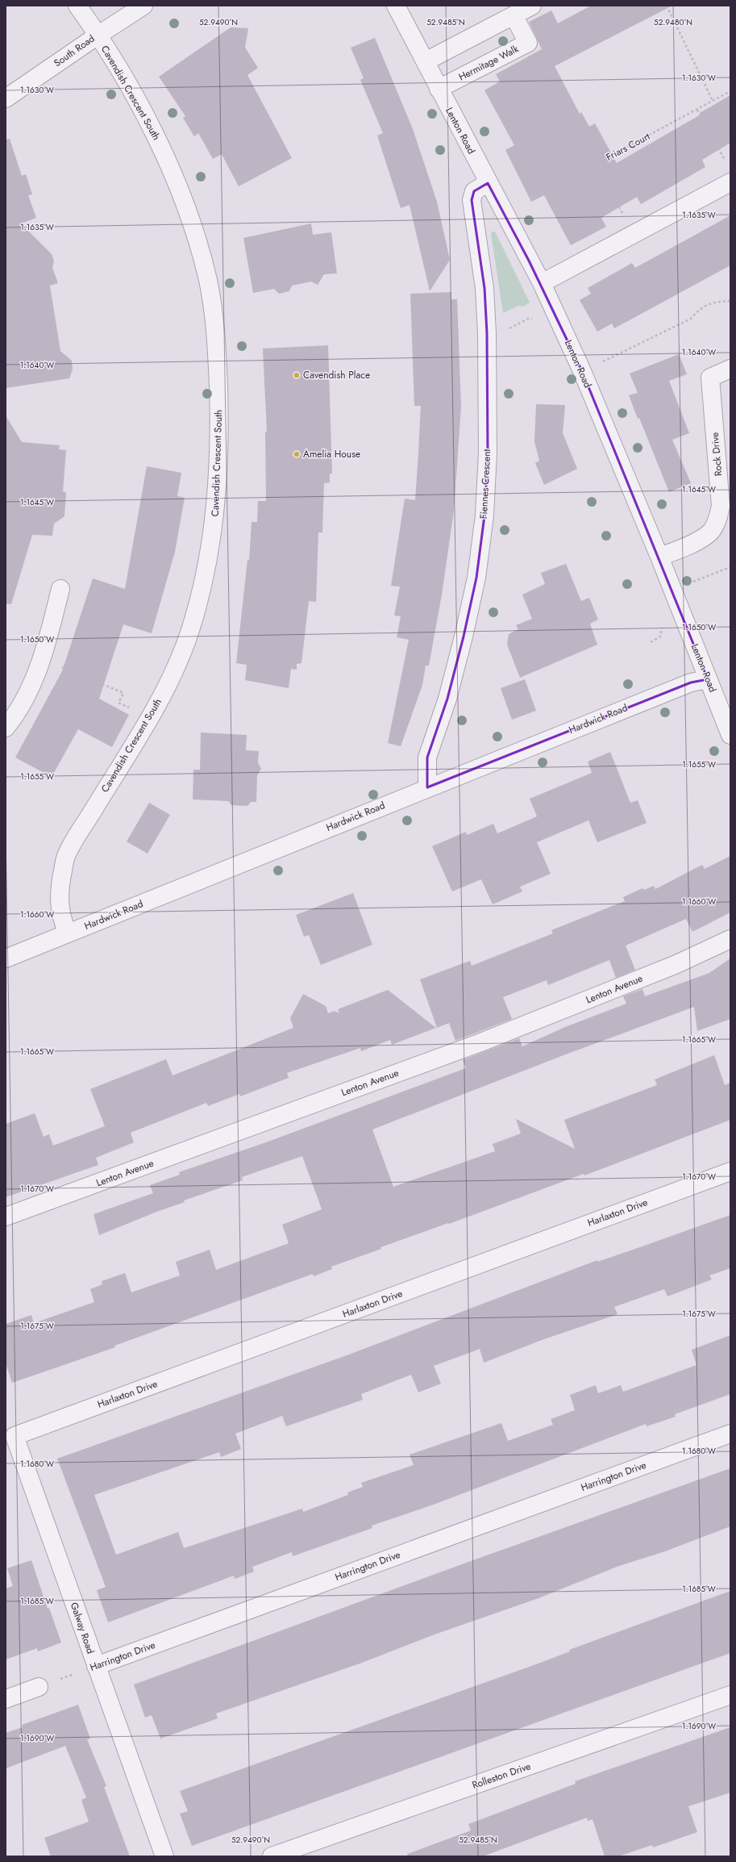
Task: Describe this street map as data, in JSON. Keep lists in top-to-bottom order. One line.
{"streets":{"street":["South Road","Hermitage Walk","Cavendish Crescent South","Lenton Road","Rock Drive","Fiennes Crescent","Hardwick Road","Lenton Avenue","Harlaxton Drive","Harrington Drive","Galway Road","Rolleston Drive"],"path":["Friars Court"]},"crossings":[["South Road","Cavendish Crescent South"],["Hermitage Walk","Lenton Road"],["Cavendish Crescent South","Hardwick Road"],["Lenton Road","Rock Drive"],["Lenton Road","Fiennes Crescent"],["Lenton Road","Hardwick Road"],["Fiennes Crescent","Hardwick Road"],["Harlaxton Drive","Galway Road"],["Harrington Drive","Galway Road"]],"places":["Cavendish Place","Amelia House"],"coordinates":["52.9490°N","52.9485°N","52.9480°N","1.1630°W","1.1635°W","1.1640°W","1.1645°W","1.1650°W","1.1655°W","1.1660°W","1.1665°W","1.1670°W","1.1675°W","1.1680°W","1.1685°W","1.1690°W"]}
